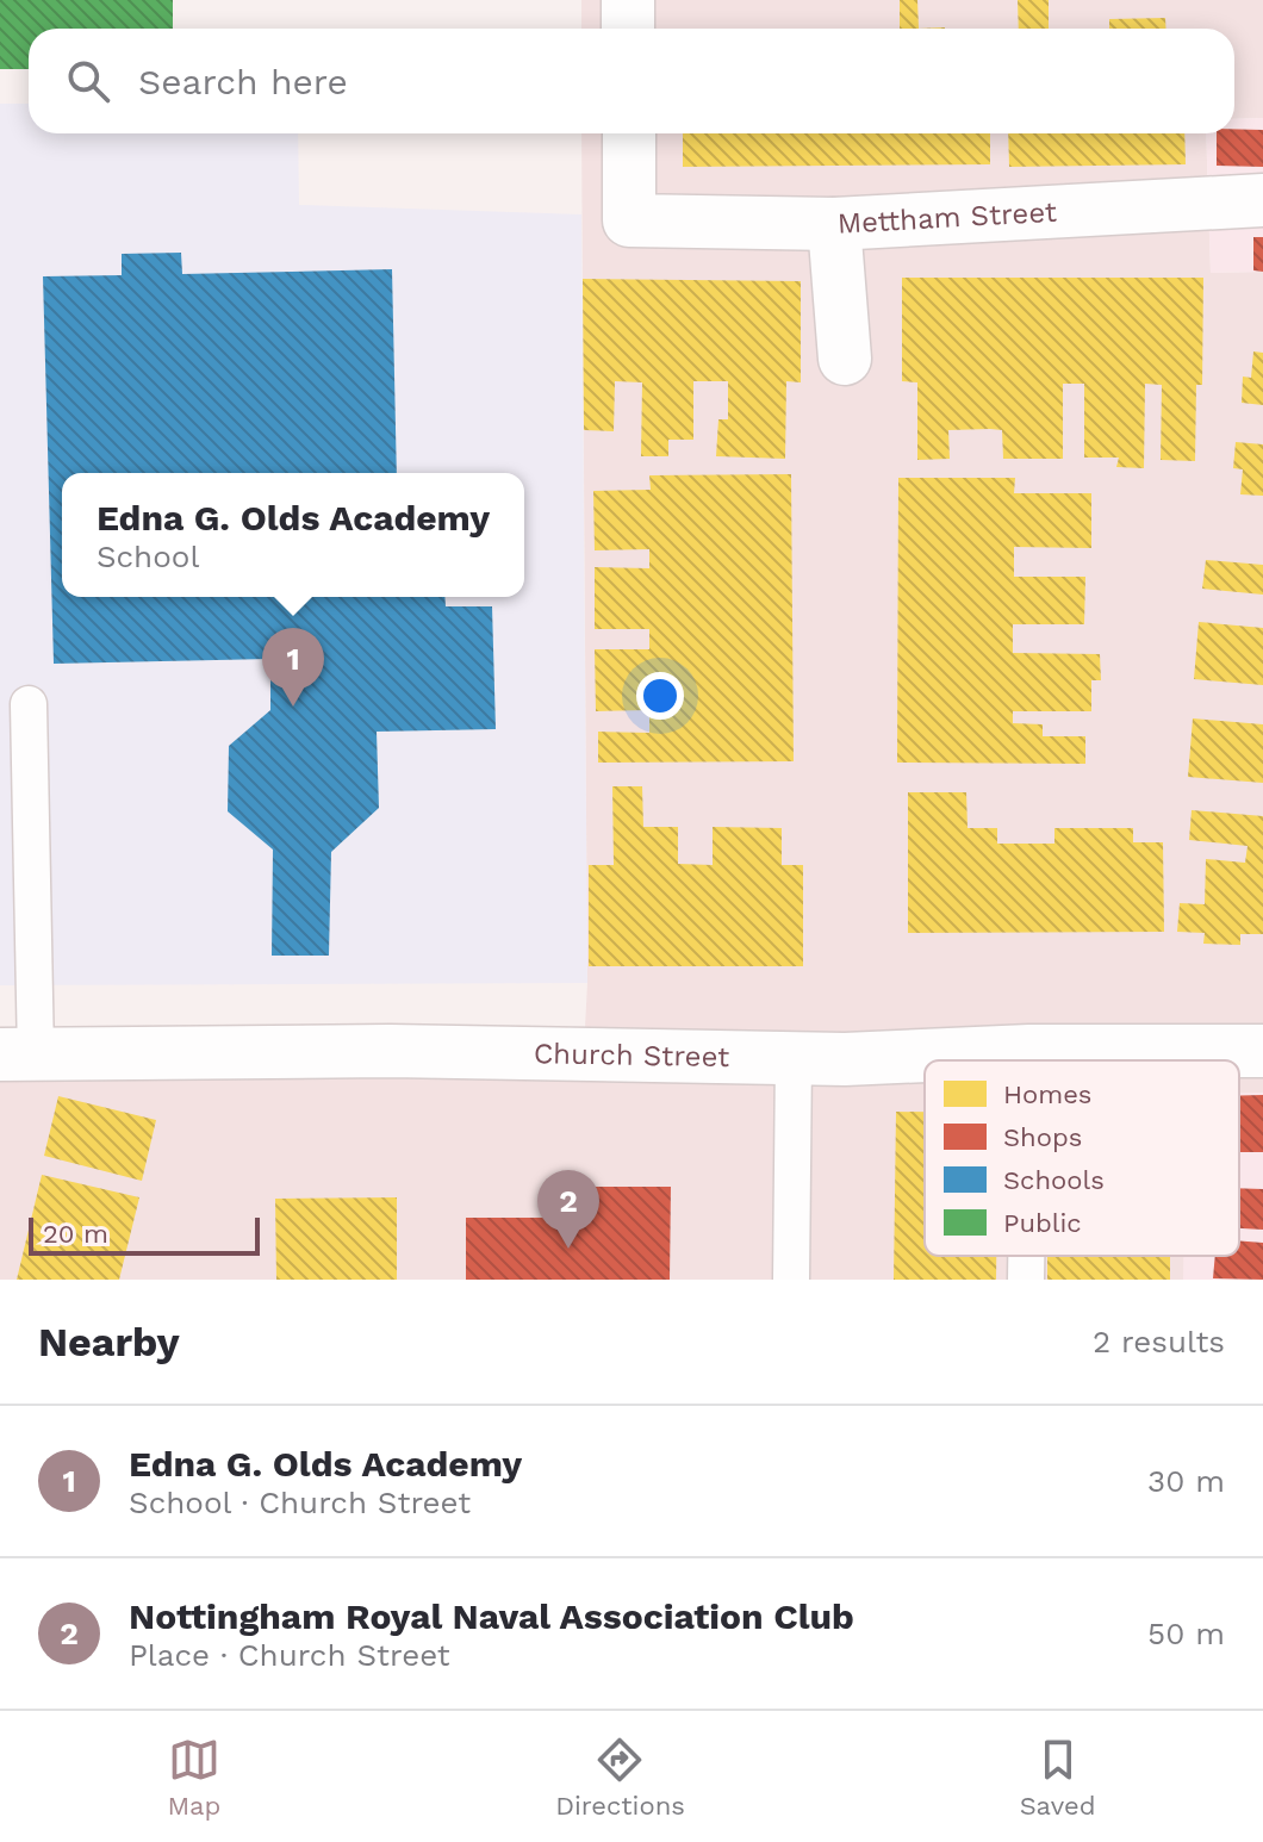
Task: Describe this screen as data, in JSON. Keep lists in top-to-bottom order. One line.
{"streets":{"street":["Mettham Street","Church Street"]},"legend":["Homes","Shops","Schools","Public"],"scale_bar":"20 m","page":{"search":"Search here","popup":["Edna G. Olds Academy","School"],"pins":["1","2"],"scale":"20 m","heading":["Nearby","2 results"],"list":[{"mark":"1","name":"Edna G. Olds Academy","note":"School · Church Street","value":"30 m"},{"mark":"2","name":"Nottingham Royal Naval Association Club","note":"Place · Church Street","value":"50 m"}],"nav":["Map","Directions","Saved"]}}
